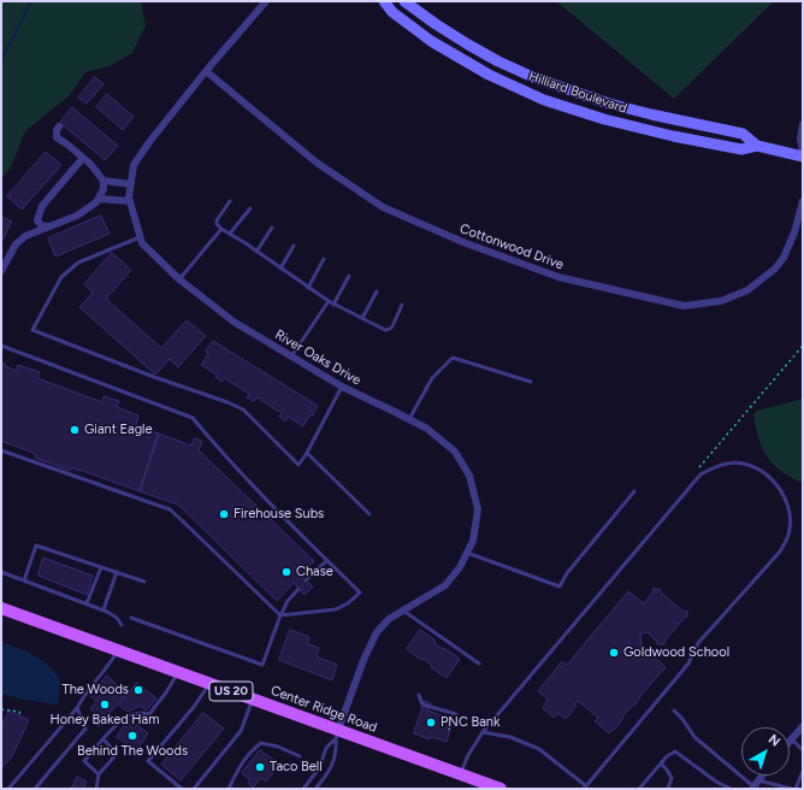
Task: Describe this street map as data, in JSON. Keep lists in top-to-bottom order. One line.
{"streets":{"main road":["Hilliard Boulevard","US 20","Center Ridge Road"],"street":["Cottonwood Drive","River Oaks Drive"]},"crossings":[["Cottonwood Drive","River Oaks Drive"],["River Oaks Drive","Center Ridge Road"]],"places":["Giant Eagle","Firehouse Subs","Chase","Goldwood School","The Woods","Honey Baked Ham","PNC Bank","Behind The Woods","Taco Bell"],"north":"top right"}
